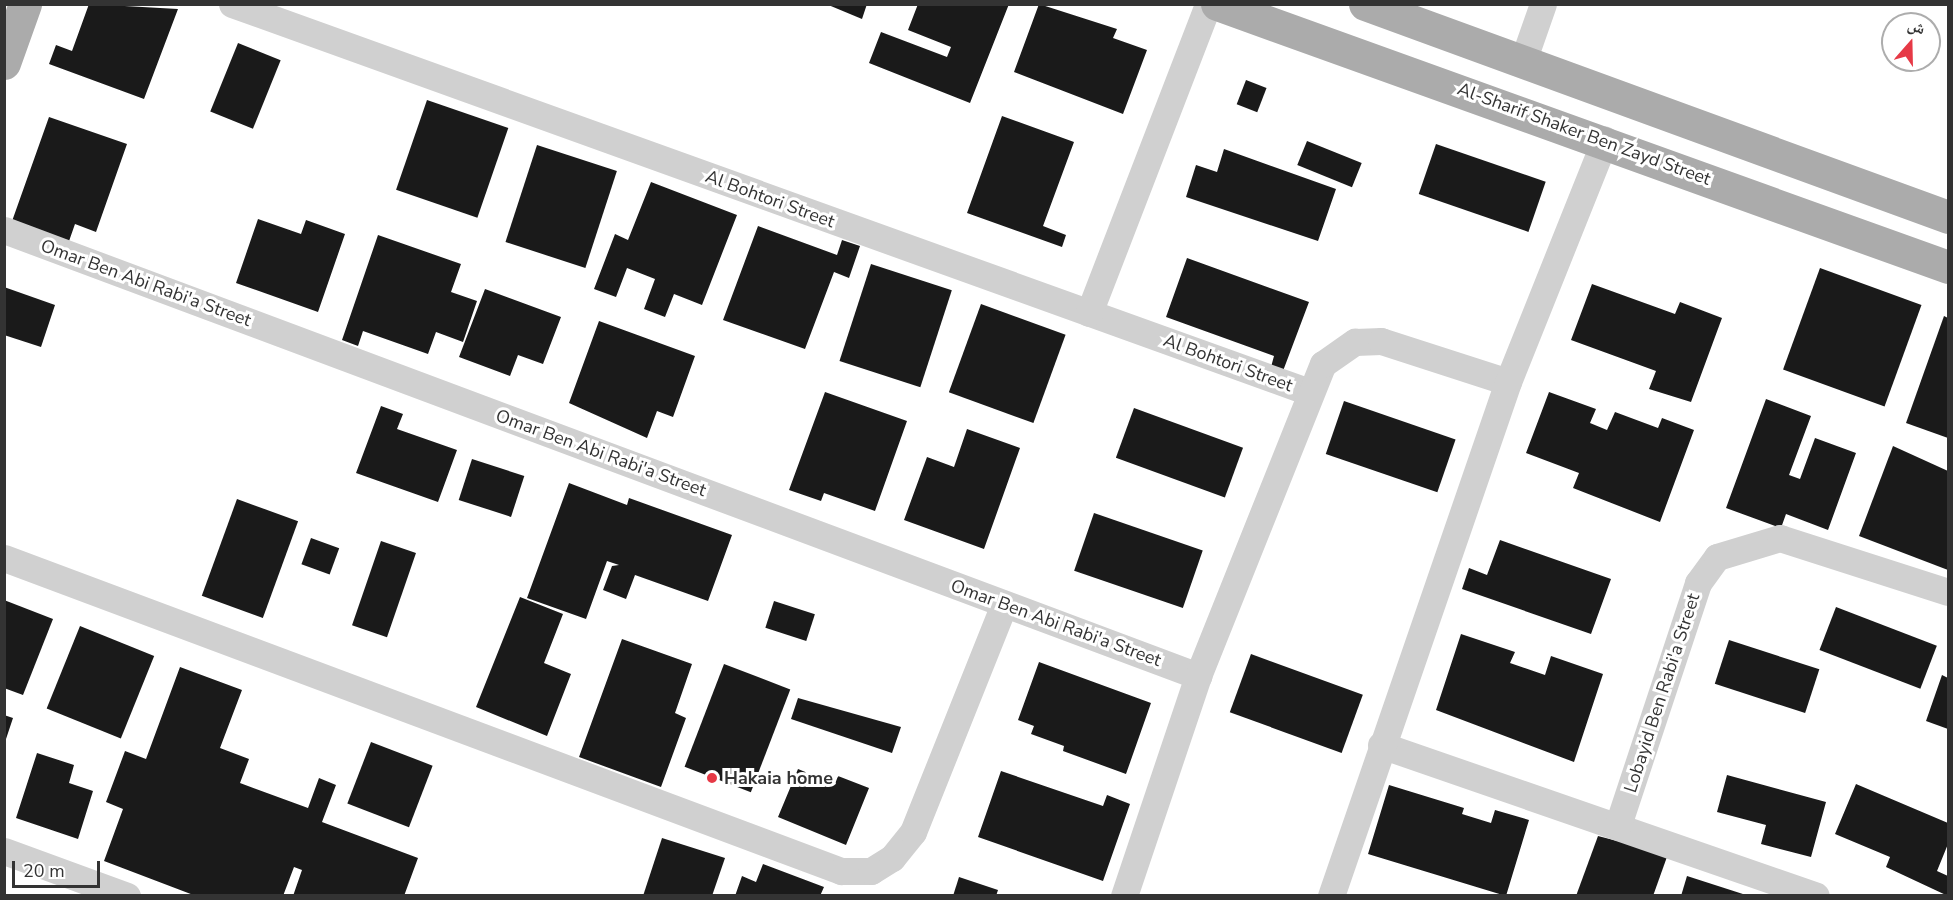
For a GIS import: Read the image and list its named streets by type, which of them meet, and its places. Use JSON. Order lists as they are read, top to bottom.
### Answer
{
  "streets": {
    "main road": ["Al-Sharif Shaker Ben Zayd Street"],
    "street": ["Al Bohtori Street", "Omar Ben Abi Rabi'a Street", "Lobayid Ben Rabi'a Street"]
  },
  "places": ["Hakaia home"],
  "scale_bar": "20 m",
  "north": "top"
}
